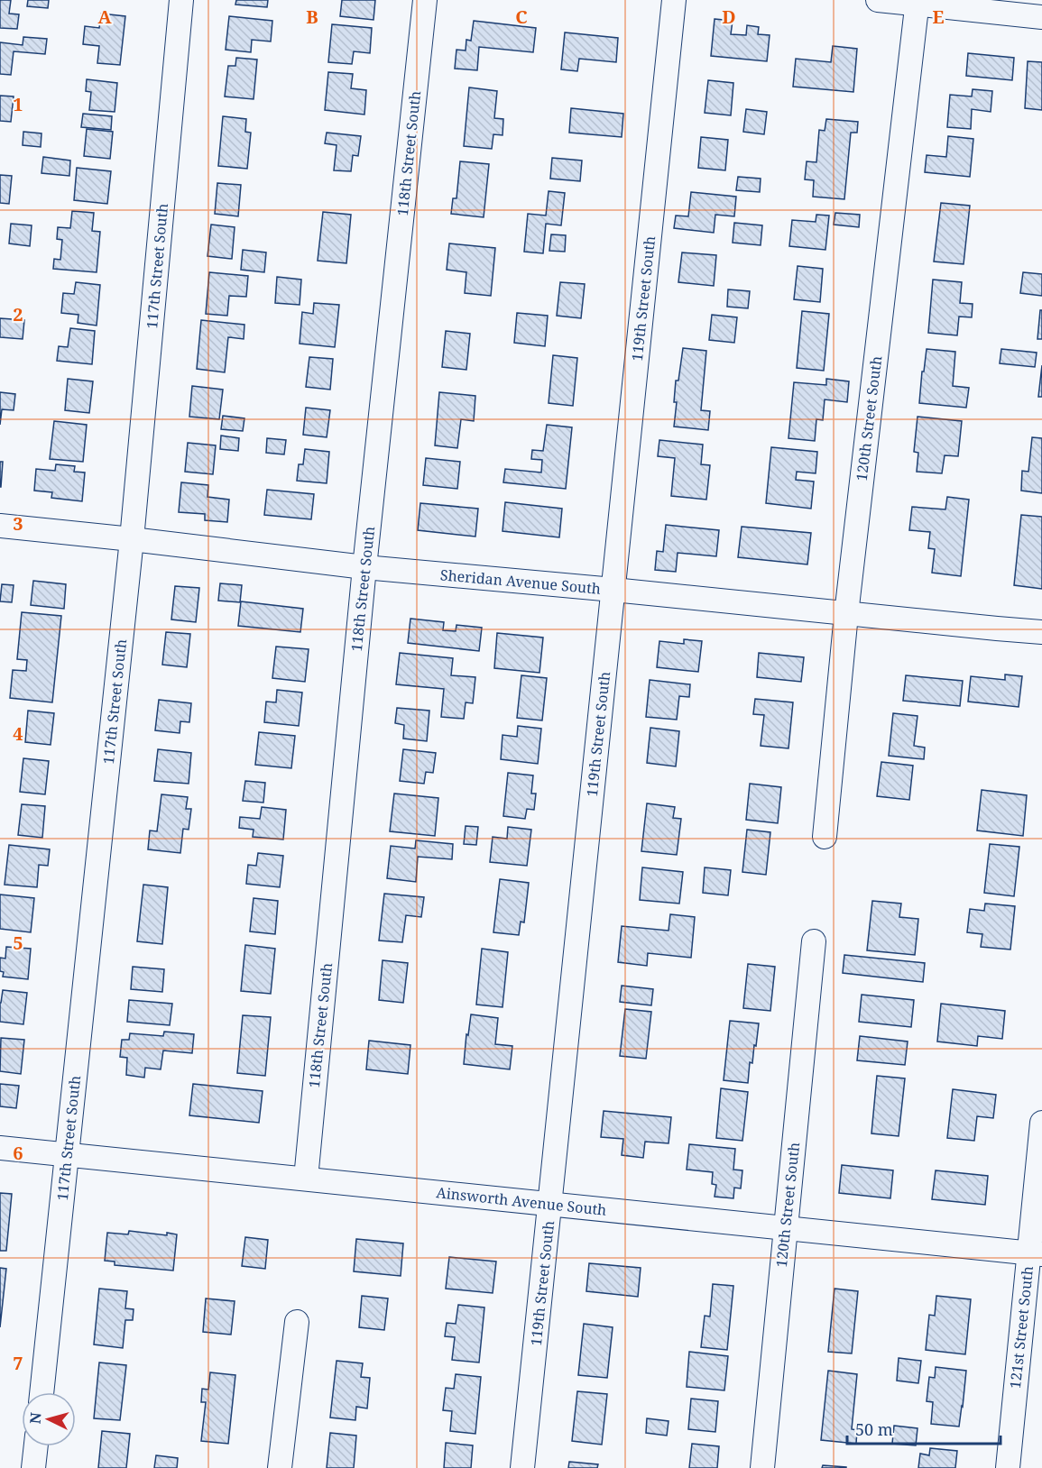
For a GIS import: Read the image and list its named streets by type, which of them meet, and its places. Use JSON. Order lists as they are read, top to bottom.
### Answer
{
  "streets": {
    "street": [
      "118th Street South",
      "117th Street South",
      "119th Street South",
      "120th Street South",
      "Sheridan Avenue South",
      "Ainsworth Avenue South",
      "121st Street South"
    ]
  },
  "crossings": [
    ["118th Street South", "Sheridan Avenue South"],
    ["118th Street South", "Ainsworth Avenue South"],
    ["117th Street South", "Sheridan Avenue South"],
    ["117th Street South", "Ainsworth Avenue South"],
    ["119th Street South", "Sheridan Avenue South"],
    ["119th Street South", "Ainsworth Avenue South"],
    ["120th Street South", "Sheridan Avenue South"],
    ["120th Street South", "Ainsworth Avenue South"],
    ["Ainsworth Avenue South", "121st Street South"]
  ],
  "scale_bar": "50 m",
  "north": "left",
  "grid": {
    "columns": [
      "A",
      "B",
      "C",
      "D",
      "E"
    ],
    "rows": [
      "1",
      "2",
      "3",
      "4",
      "5",
      "6",
      "7"
    ]
  }
}
